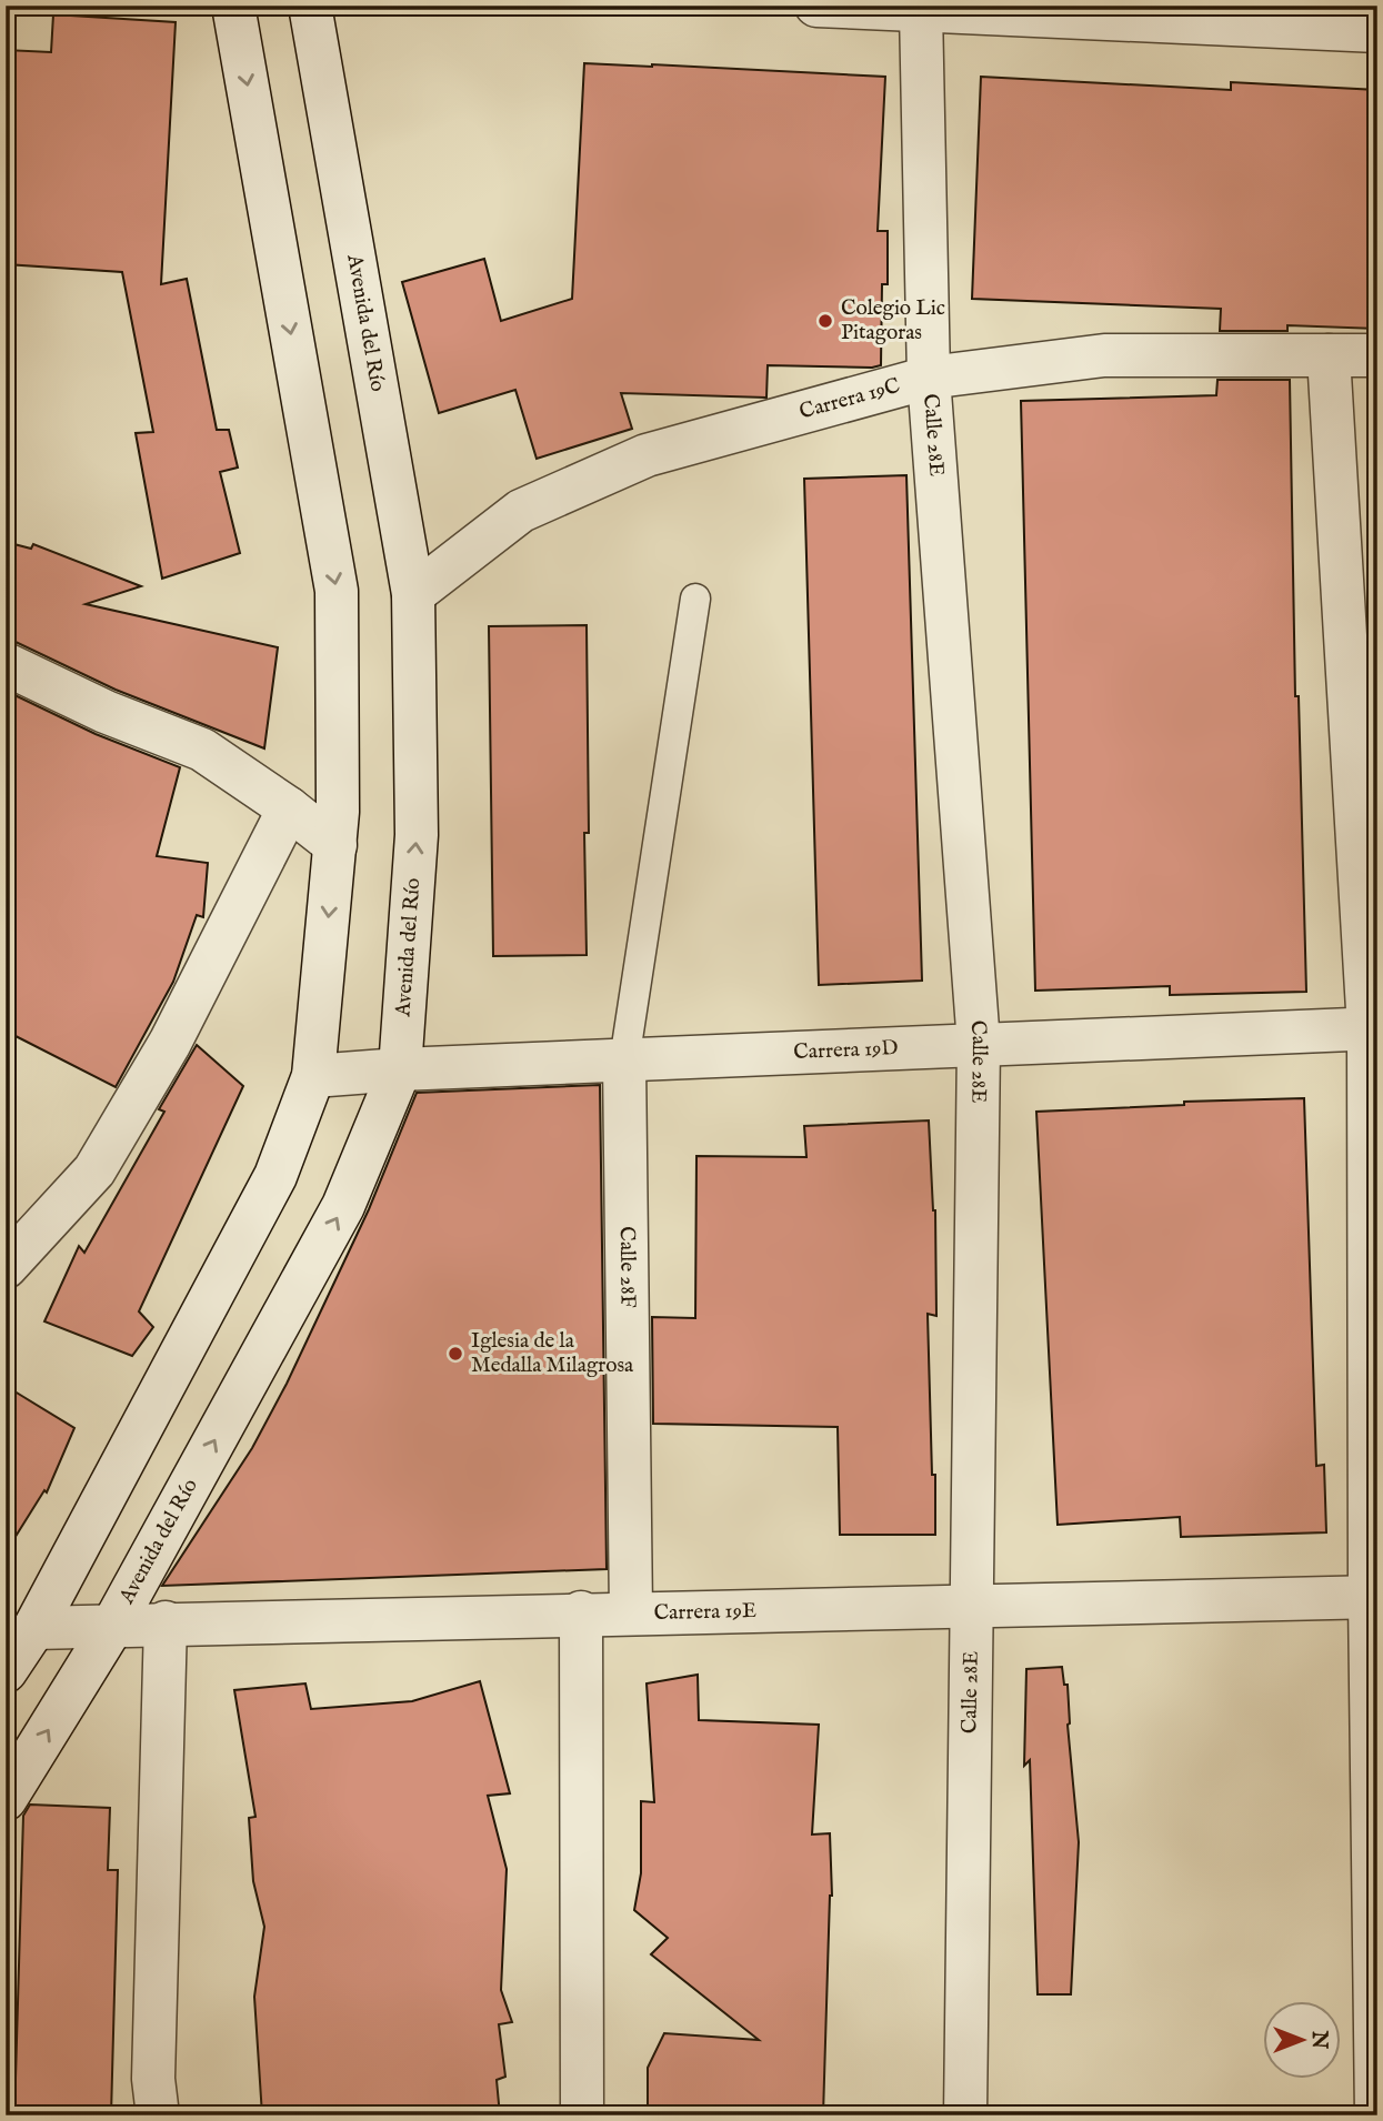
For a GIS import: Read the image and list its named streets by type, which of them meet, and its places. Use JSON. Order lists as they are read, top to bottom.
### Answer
{
  "streets": {
    "street": [
      "Avenida del Río",
      "Carrera 19C",
      "Calle 28E",
      "Carrera 19D",
      "Calle 28F",
      "Carrera 19E"
    ]
  },
  "crossings": [
    ["Avenida del Río", "Carrera 19C"],
    ["Avenida del Río", "Carrera 19D"],
    ["Avenida del Río", "Carrera 19E"],
    ["Carrera 19C", "Calle 28E"],
    ["Calle 28E", "Carrera 19D"],
    ["Calle 28E", "Carrera 19E"],
    ["Carrera 19D", "Calle 28F"],
    ["Calle 28F", "Carrera 19E"]
  ],
  "places": ["Colegio Lic Pitagoras", "Iglesia de la Medalla Milagrosa"],
  "north": "right"
}
